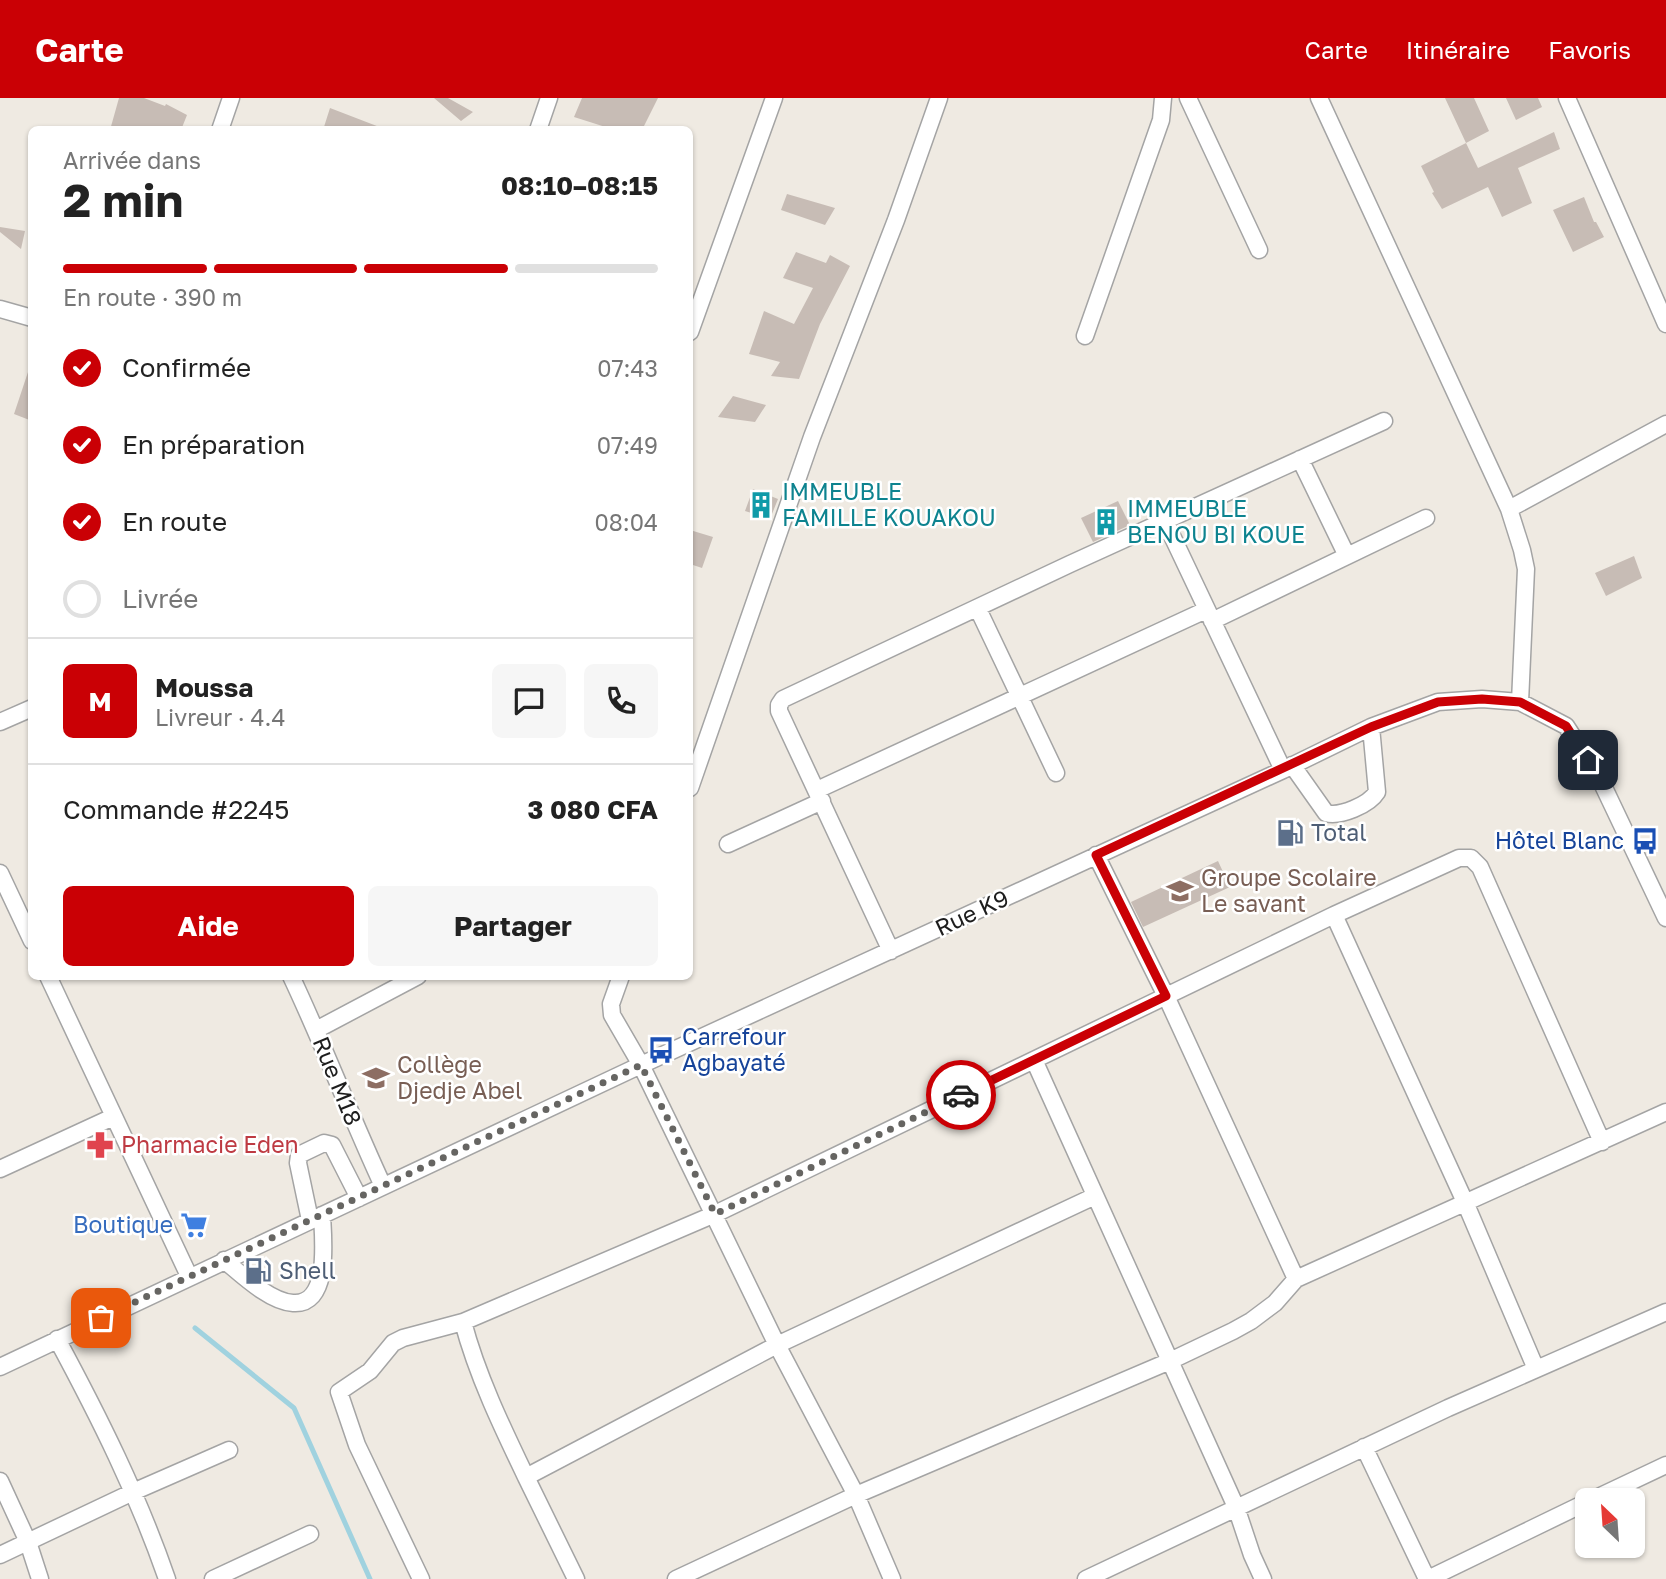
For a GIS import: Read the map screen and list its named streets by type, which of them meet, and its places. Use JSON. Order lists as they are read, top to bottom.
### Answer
{
  "streets": {
    "street": ["Rue K9", "Rue M18"]
  },
  "crossings": [
    ["Rue K9", "Rue M18"]
  ],
  "places": {
    "building": ["IMMEUBLE FAMILLE KOUAKOU", "IMMEUBLE BENOU BI KOUE"],
    "fuel station": ["Total", "Shell"],
    "bus stop": ["Hôtel Blanc", "Carrefour Agbayaté"],
    "school or university": ["Groupe Scolaire Le savant", "Collège Djedje Abel"],
    "pharmacy": ["Pharmacie Eden"],
    "supermarket": ["Boutique"]
  },
  "north": "top left",
  "page": {
    "header": "Carte",
    "nav": ["Carte", "Itinéraire", "Favoris"],
    "heading": ["2 min", "Arrivée dans", "08:10–08:15"],
    "panel": [
      "Moussa",
      "Livreur · 4.4",
      "Commande #2245",
      "3 080 CFA"
    ],
    "bar": "En route · 390 m",
    "list": [
      ["Confirmée", "07:43"],
      ["En préparation", "07:49"],
      ["En route", "08:04"],
      "Livrée"
    ],
    "round": "M",
    "buttons": ["Aide", "Partager"]
  }
}
